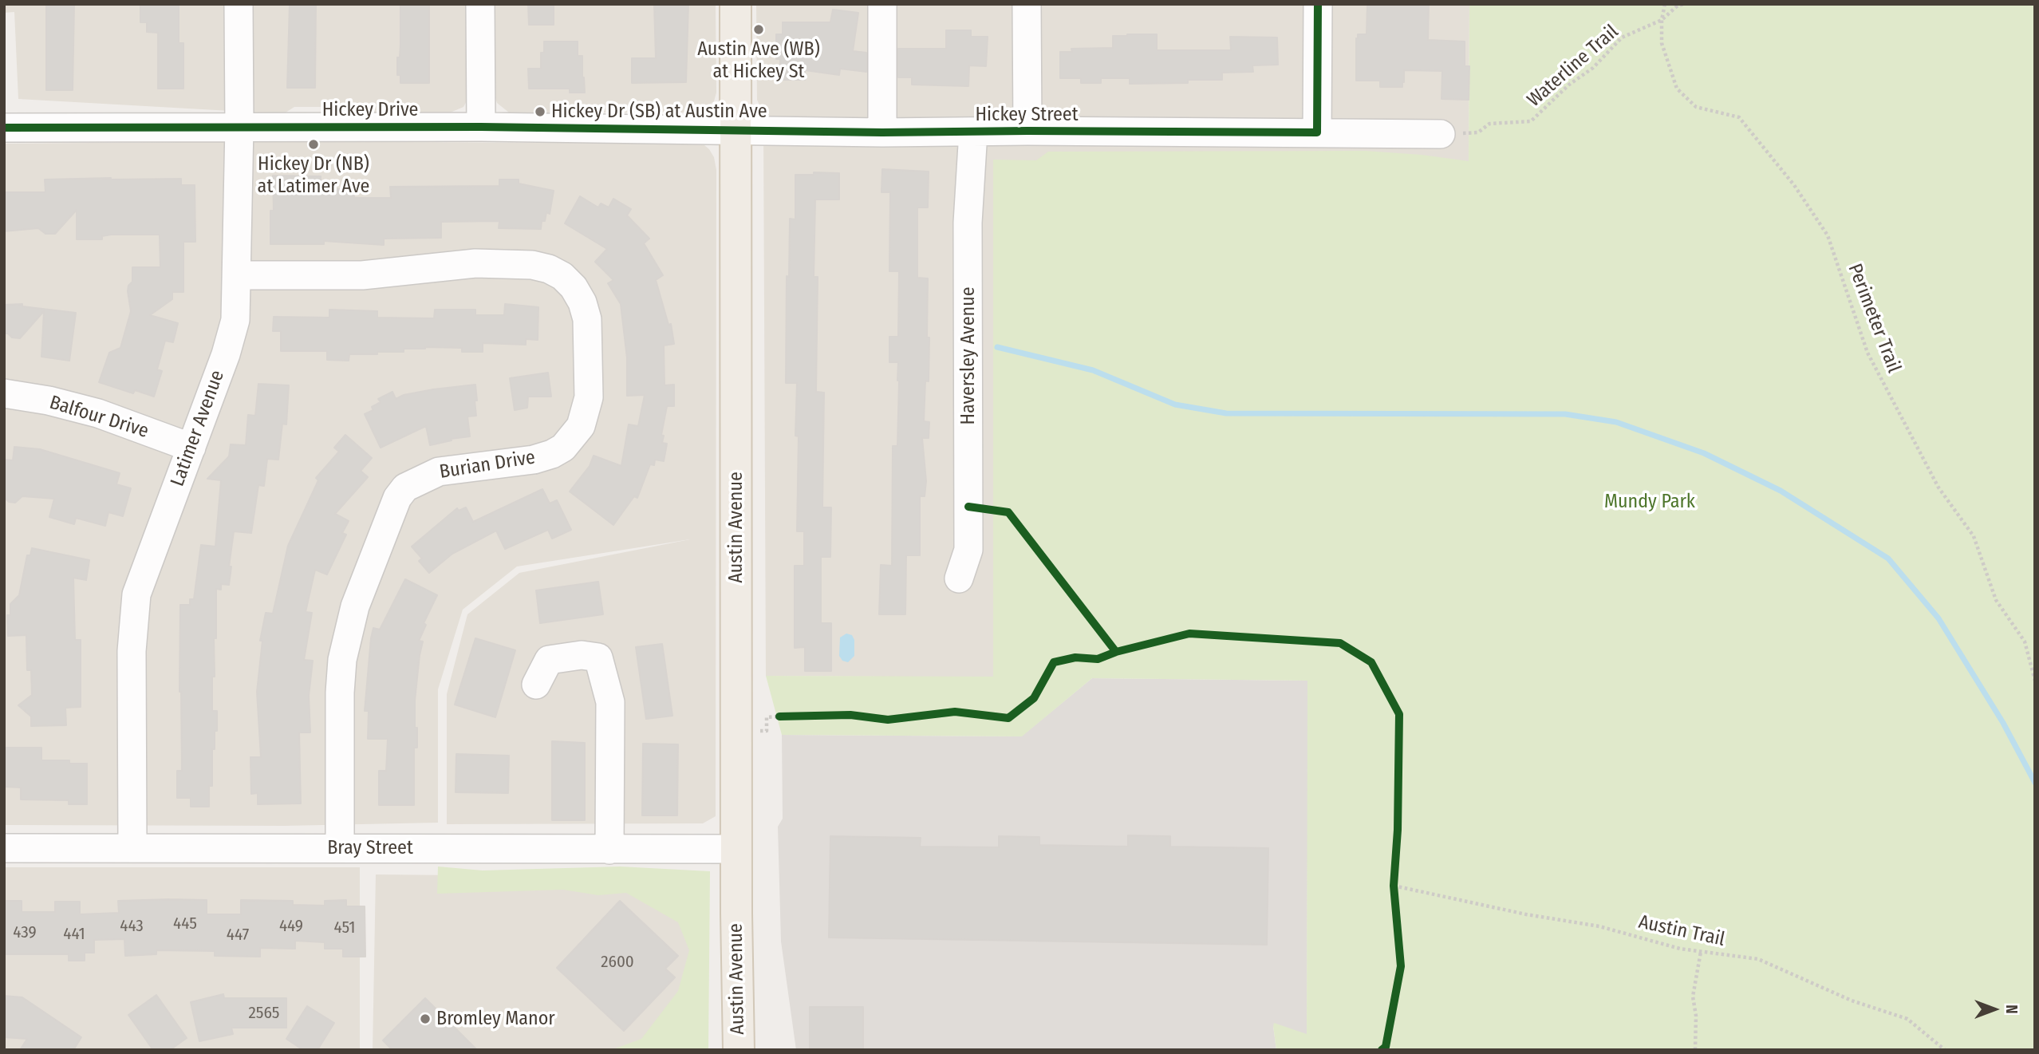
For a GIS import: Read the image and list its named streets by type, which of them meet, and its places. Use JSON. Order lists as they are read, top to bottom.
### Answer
{
  "streets": {
    "main road": ["Austin Avenue"],
    "street": [
      "Hickey Drive",
      "Hickey Street",
      "Haversley Avenue",
      "Balfour Drive",
      "Latimer Avenue",
      "Burian Drive",
      "Bray Street"
    ],
    "path": ["Waterline Trail", "Perimeter Trail", "Austin Trail"]
  },
  "crossings": [
    ["Waterline Trail", "Hickey Street"],
    ["Waterline Trail", "Perimeter Trail"],
    ["Hickey Drive", "Hickey Street"],
    ["Hickey Drive", "Latimer Avenue"],
    ["Hickey Drive", "Austin Avenue"],
    ["Hickey Street", "Haversley Avenue"],
    ["Hickey Street", "Austin Avenue"],
    ["Balfour Drive", "Latimer Avenue"],
    ["Latimer Avenue", "Burian Drive"],
    ["Latimer Avenue", "Bray Street"],
    ["Burian Drive", "Bray Street"],
    ["Austin Avenue", "Bray Street"]
  ],
  "parks": ["Mundy Park"],
  "places": [
    "Austin Ave (WB) at Hickey St",
    "Hickey Dr (SB) at Austin Ave",
    "Hickey Dr (NB) at Latimer Ave",
    "Bromley Manor"
  ],
  "house_numbers": [
    "445",
    "443",
    "449",
    "451",
    "439",
    "441",
    "447",
    "2600",
    "2565"
  ],
  "north": "right"
}
